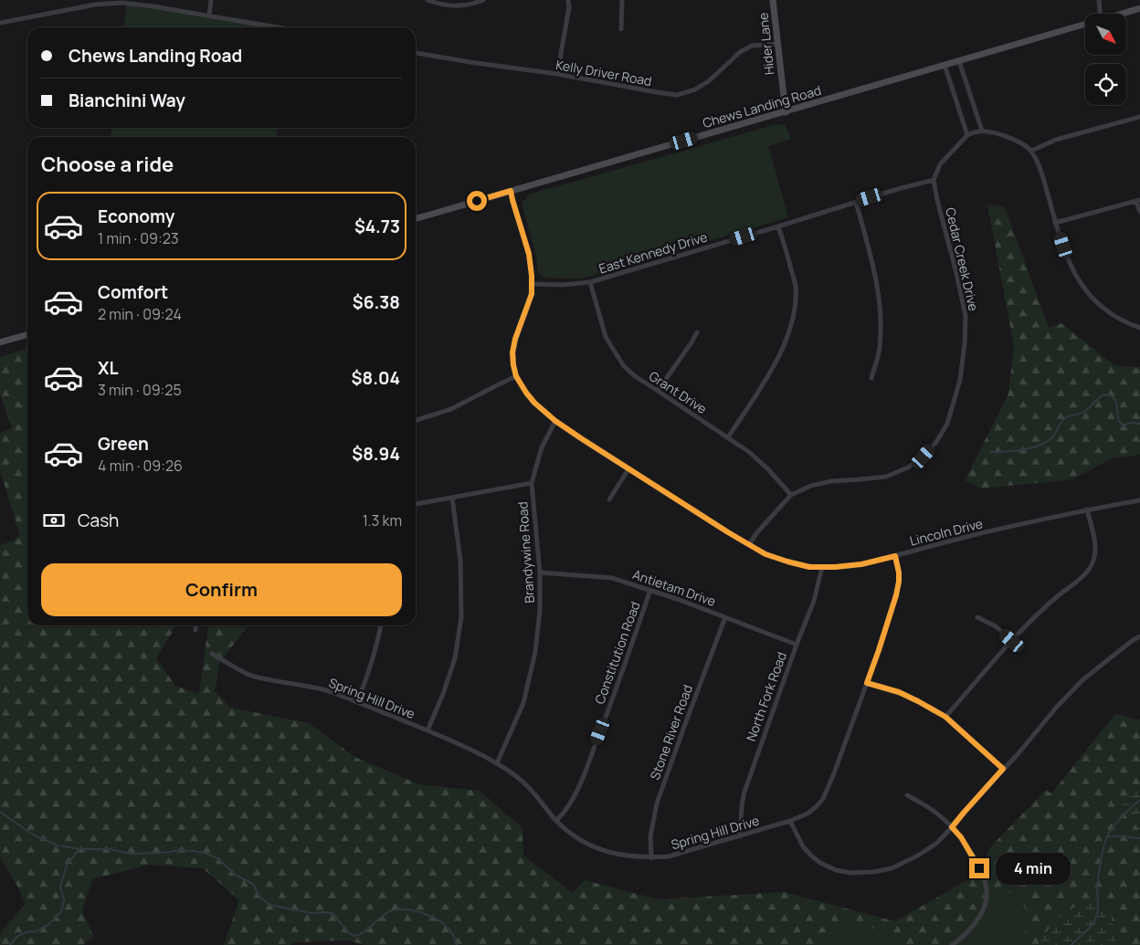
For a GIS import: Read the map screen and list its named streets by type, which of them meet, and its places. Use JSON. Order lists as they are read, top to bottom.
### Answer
{
  "streets": {
    "main road": ["Hider Lane", "Chews Landing Road"],
    "street": [
      "Kelly Driver Road",
      "East Kennedy Drive",
      "Cedar Creek Drive",
      "Grant Drive",
      "Lincoln Drive",
      "Brandywine Road",
      "Antietam Drive",
      "Constitution Road",
      "North Fork Road",
      "Spring Hill Drive",
      "Stone River Road"
    ]
  },
  "crossings": [
    ["Hider Lane", "Kelly Driver Road"],
    ["Hider Lane", "Chews Landing Road"],
    ["Chews Landing Road", "Lincoln Drive"],
    ["East Kennedy Drive", "Cedar Creek Drive"],
    ["East Kennedy Drive", "Grant Drive"],
    ["East Kennedy Drive", "Lincoln Drive"],
    ["Cedar Creek Drive", "Grant Drive"],
    ["Cedar Creek Drive", "Lincoln Drive"],
    ["Lincoln Drive", "Brandywine Road"],
    ["Lincoln Drive", "North Fork Road"],
    ["Lincoln Drive", "Spring Hill Drive"],
    ["Brandywine Road", "Antietam Drive"],
    ["Brandywine Road", "Spring Hill Drive"],
    ["Antietam Drive", "Constitution Road"],
    ["Antietam Drive", "North Fork Road"],
    ["Antietam Drive", "Stone River Road"],
    ["Constitution Road", "Spring Hill Drive"],
    ["North Fork Road", "Spring Hill Drive"],
    ["Spring Hill Drive", "Stone River Road"]
  ],
  "north": "bottom right",
  "page": {
    "banner": ["Chews Landing Road", "Bianchini Way"],
    "heading": "Choose a ride",
    "list": [
      {
        "name": "Economy",
        "note": "1 min · 09:23",
        "value": "$4.73"
      },
      {
        "name": "Comfort",
        "note": "2 min · 09:24",
        "value": "$6.38"
      },
      {
        "name": "XL",
        "note": "3 min · 09:25",
        "value": "$8.04"
      },
      {
        "name": "Green",
        "note": "4 min · 09:26",
        "value": "$8.94"
      }
    ],
    "pay": ["Cash", "1.3 km"],
    "buttons": "Confirm",
    "bubble": "4 min"
  }
}
